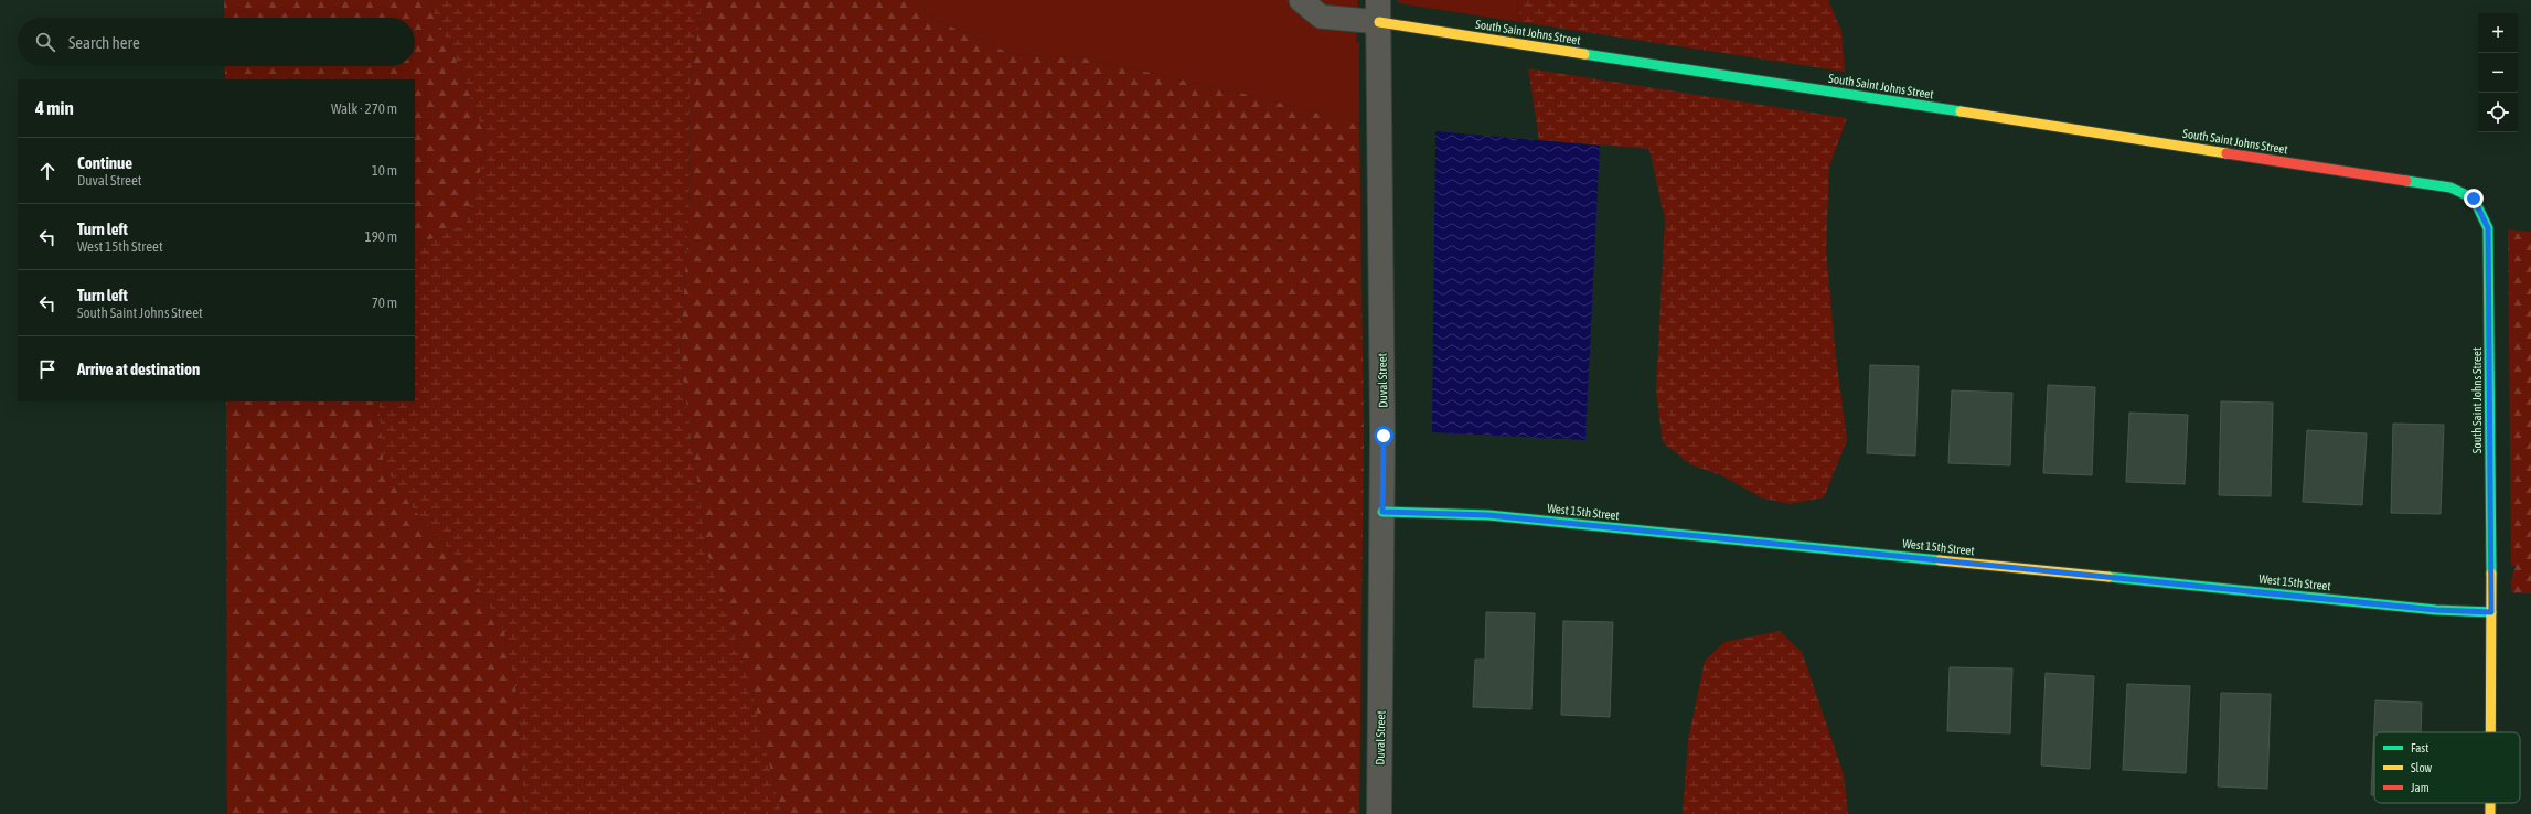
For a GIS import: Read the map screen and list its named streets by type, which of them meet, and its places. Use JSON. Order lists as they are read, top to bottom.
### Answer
{
  "streets": {
    "street": ["South Saint Johns Street", "Duval Street", "West 15th Street"]
  },
  "crossings": [
    ["South Saint Johns Street", "Duval Street"],
    ["South Saint Johns Street", "West 15th Street"],
    ["Duval Street", "West 15th Street"]
  ],
  "legend": ["Fast", "Slow", "Jam"],
  "page": {
    "map_buttons": ["+", "−"],
    "search": "Search here",
    "heading": ["4 min", "Walk · 270 m"],
    "list": [
      ["Continue", "Duval Street", "10 m"],
      ["Turn left", "West 15th Street", "190 m"],
      ["Turn left", "South Saint Johns Street", "70 m"],
      "Arrive at destination"
    ]
  }
}
